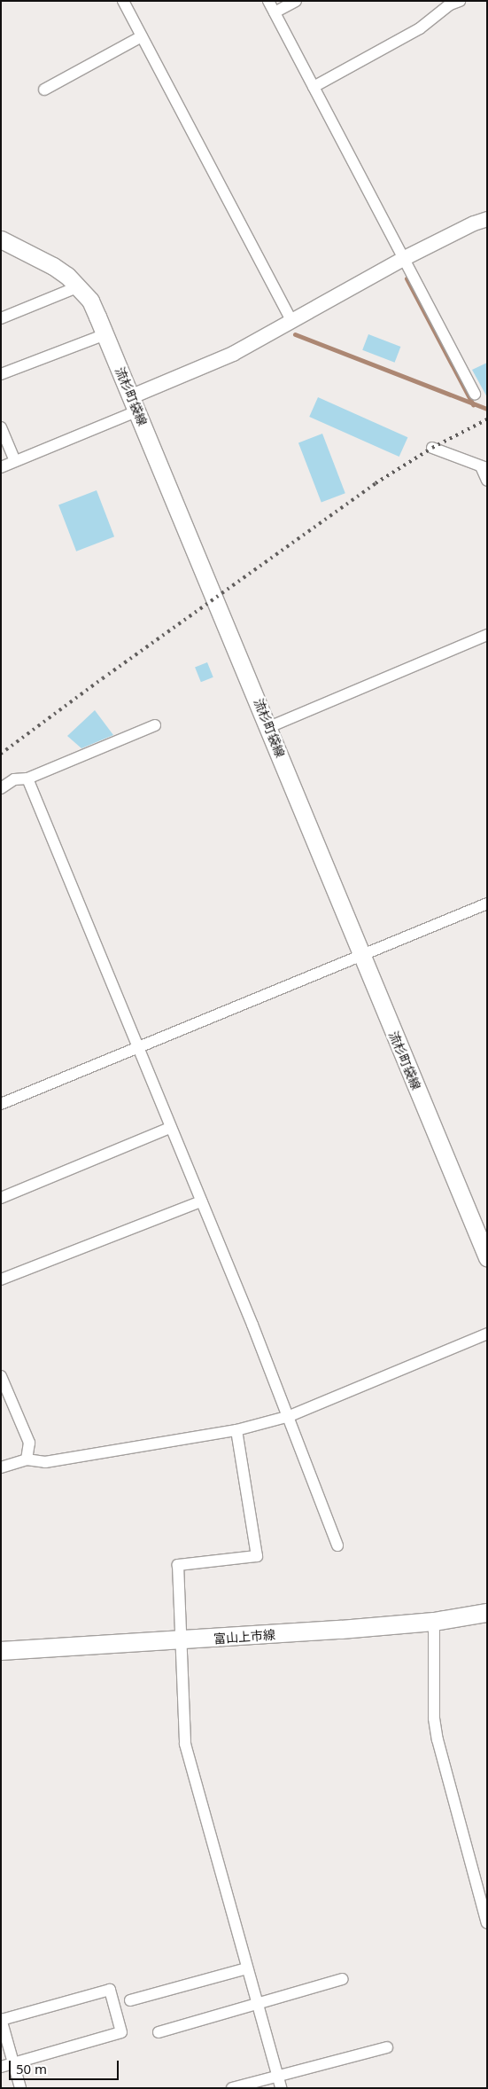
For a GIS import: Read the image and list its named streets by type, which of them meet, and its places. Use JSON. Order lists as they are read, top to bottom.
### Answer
{
  "streets": {
    "main road": ["流杉町袋線", "富山上市線"]
  },
  "scale_bar": "50 m"
}
